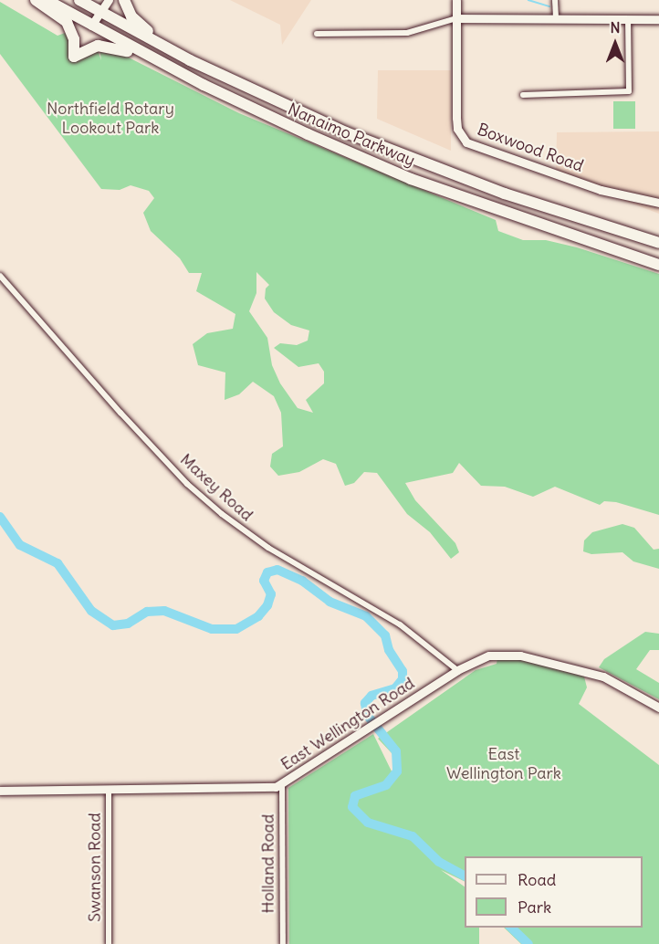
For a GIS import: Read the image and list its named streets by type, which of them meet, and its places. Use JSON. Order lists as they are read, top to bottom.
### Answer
{
  "streets": {
    "highway": ["Nanaimo Parkway"],
    "street": [
      "Boxwood Road",
      "Maxey Road",
      "East Wellington Road",
      "Holland Road",
      "Swanson Road"
    ]
  },
  "crossings": [
    ["Maxey Road", "East Wellington Road"],
    ["East Wellington Road", "Holland Road"],
    ["East Wellington Road", "Swanson Road"]
  ],
  "parks": ["Northfield Rotary Lookout Park", "East Wellington Park"],
  "legend": ["Road", "Park"],
  "north": "top"
}
